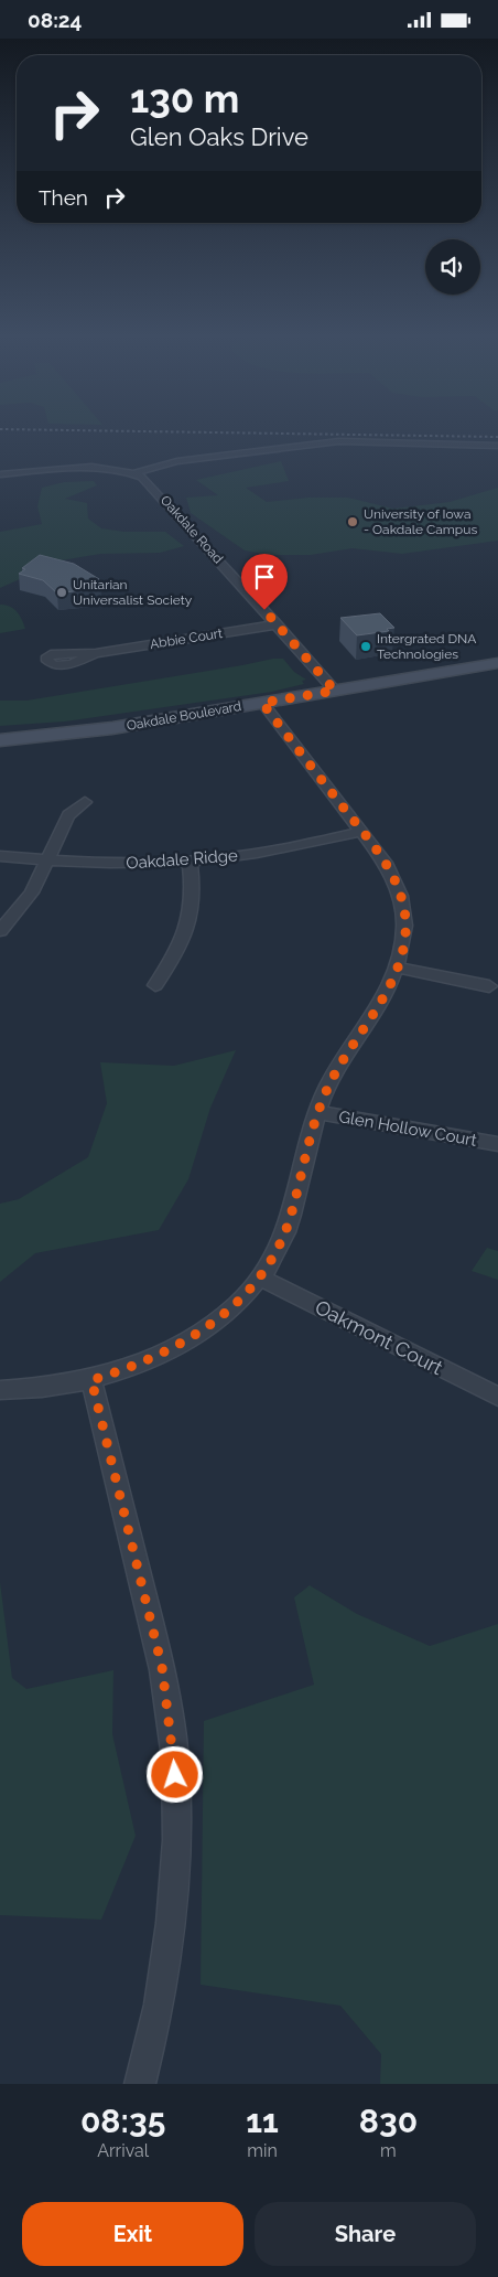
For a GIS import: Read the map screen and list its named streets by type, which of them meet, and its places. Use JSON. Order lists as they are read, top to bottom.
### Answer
{
  "streets": {
    "main road": ["Oakdale Boulevard"],
    "street": [
      "Oakdale Road",
      "Abbie Court",
      "Oakdale Ridge",
      "Glen Hollow Court",
      "Oakmont Court"
    ]
  },
  "crossings": [
    ["Oakdale Road", "Abbie Court"],
    ["Oakdale Road", "Oakdale Boulevard"]
  ],
  "places": ["University of Iowa - Oakdale Campus", "Unitarian Universalist Society", "Intergrated DNA Technologies"],
  "page": {
    "status": "08:24",
    "turn": ["130 m", "Glen Oaks Drive"],
    "then": "Then",
    "eta": [
      "08:35",
      "Arrival",
      "11",
      "min",
      "830",
      "m"
    ],
    "buttons": ["Exit", "Share"]
  }
}
